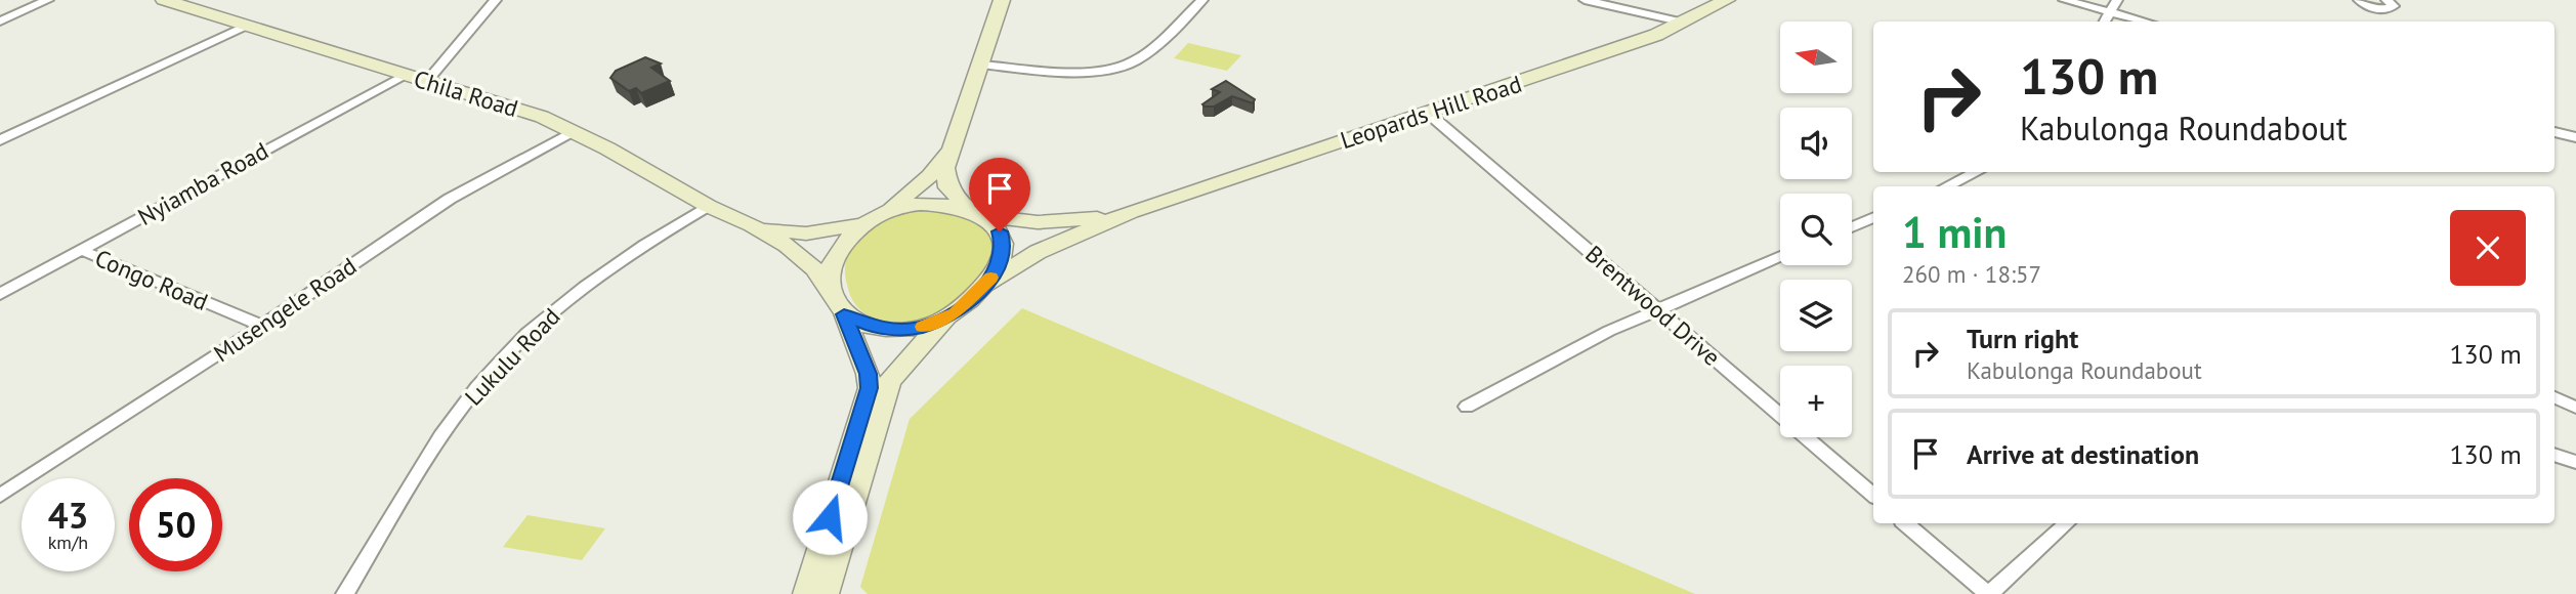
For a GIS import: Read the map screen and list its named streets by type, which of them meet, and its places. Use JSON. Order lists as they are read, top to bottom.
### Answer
{
  "streets": {
    "main road": ["Chila Road", "Leopards Hill Road"],
    "street": [
      "Nyiamba Road",
      "Congo Road",
      "Brentwood Drive",
      "Musengele Road",
      "Lukulu Road"
    ]
  },
  "crossings": [
    ["Chila Road", "Leopards Hill Road"],
    ["Chila Road", "Nyiamba Road"],
    ["Chila Road", "Musengele Road"],
    ["Chila Road", "Lukulu Road"],
    ["Leopards Hill Road", "Brentwood Drive"],
    ["Nyiamba Road", "Congo Road"],
    ["Congo Road", "Musengele Road"]
  ],
  "north": "left",
  "page": {
    "map_buttons": "+",
    "turn": ["130 m", "Kabulonga Roundabout"],
    "heading": ["1 min", "260 m · 18:57"],
    "list": [
      {
        "name": "Turn right",
        "note": "Kabulonga Roundabout",
        "value": "130 m"
      },
      {
        "name": "Arrive at destination",
        "value": "130 m"
      }
    ],
    "speed": "43 km/h",
    "limit": "50"
  }
}
